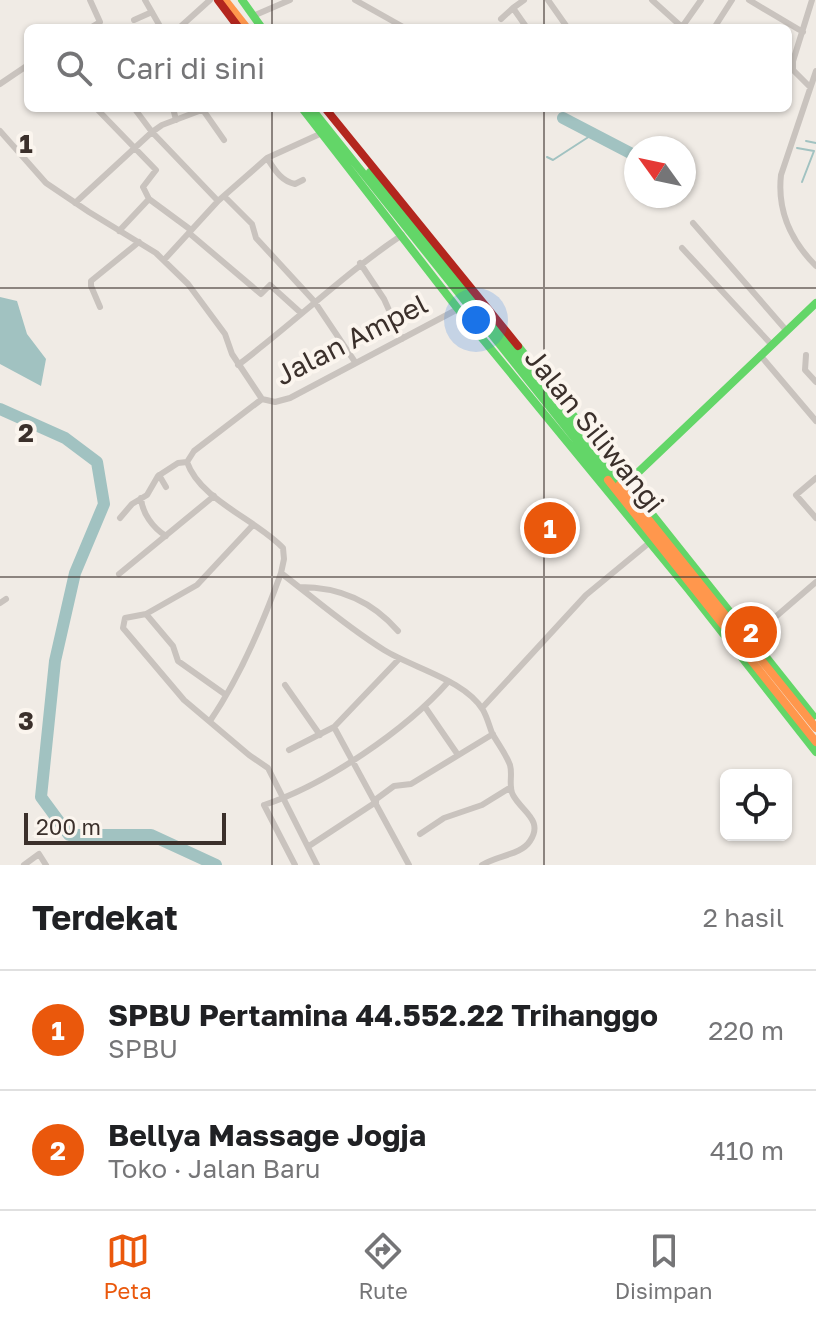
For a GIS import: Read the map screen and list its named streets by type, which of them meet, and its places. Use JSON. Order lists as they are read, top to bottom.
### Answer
{
  "streets": {
    "main road": ["Jalan Siliwangi"],
    "street": ["Jalan Ampel"]
  },
  "scale_bar": "200 m",
  "north": "top left",
  "page": {
    "search": "Cari di sini",
    "pins": ["1", "2"],
    "scale": "200 m",
    "heading": ["Terdekat", "2 hasil"],
    "list": [
      {
        "mark": "1",
        "name": "SPBU Pertamina 44.552.22 Trihanggo",
        "note": "SPBU",
        "value": "220 m"
      },
      {
        "mark": "2",
        "name": "Bellya Massage Jogja",
        "note": "Toko · Jalan Baru",
        "value": "410 m"
      }
    ],
    "nav": ["Peta", "Rute", "Disimpan"]
  },
  "grid": {
    "rows": ["1", "2", "3"]
  }
}
